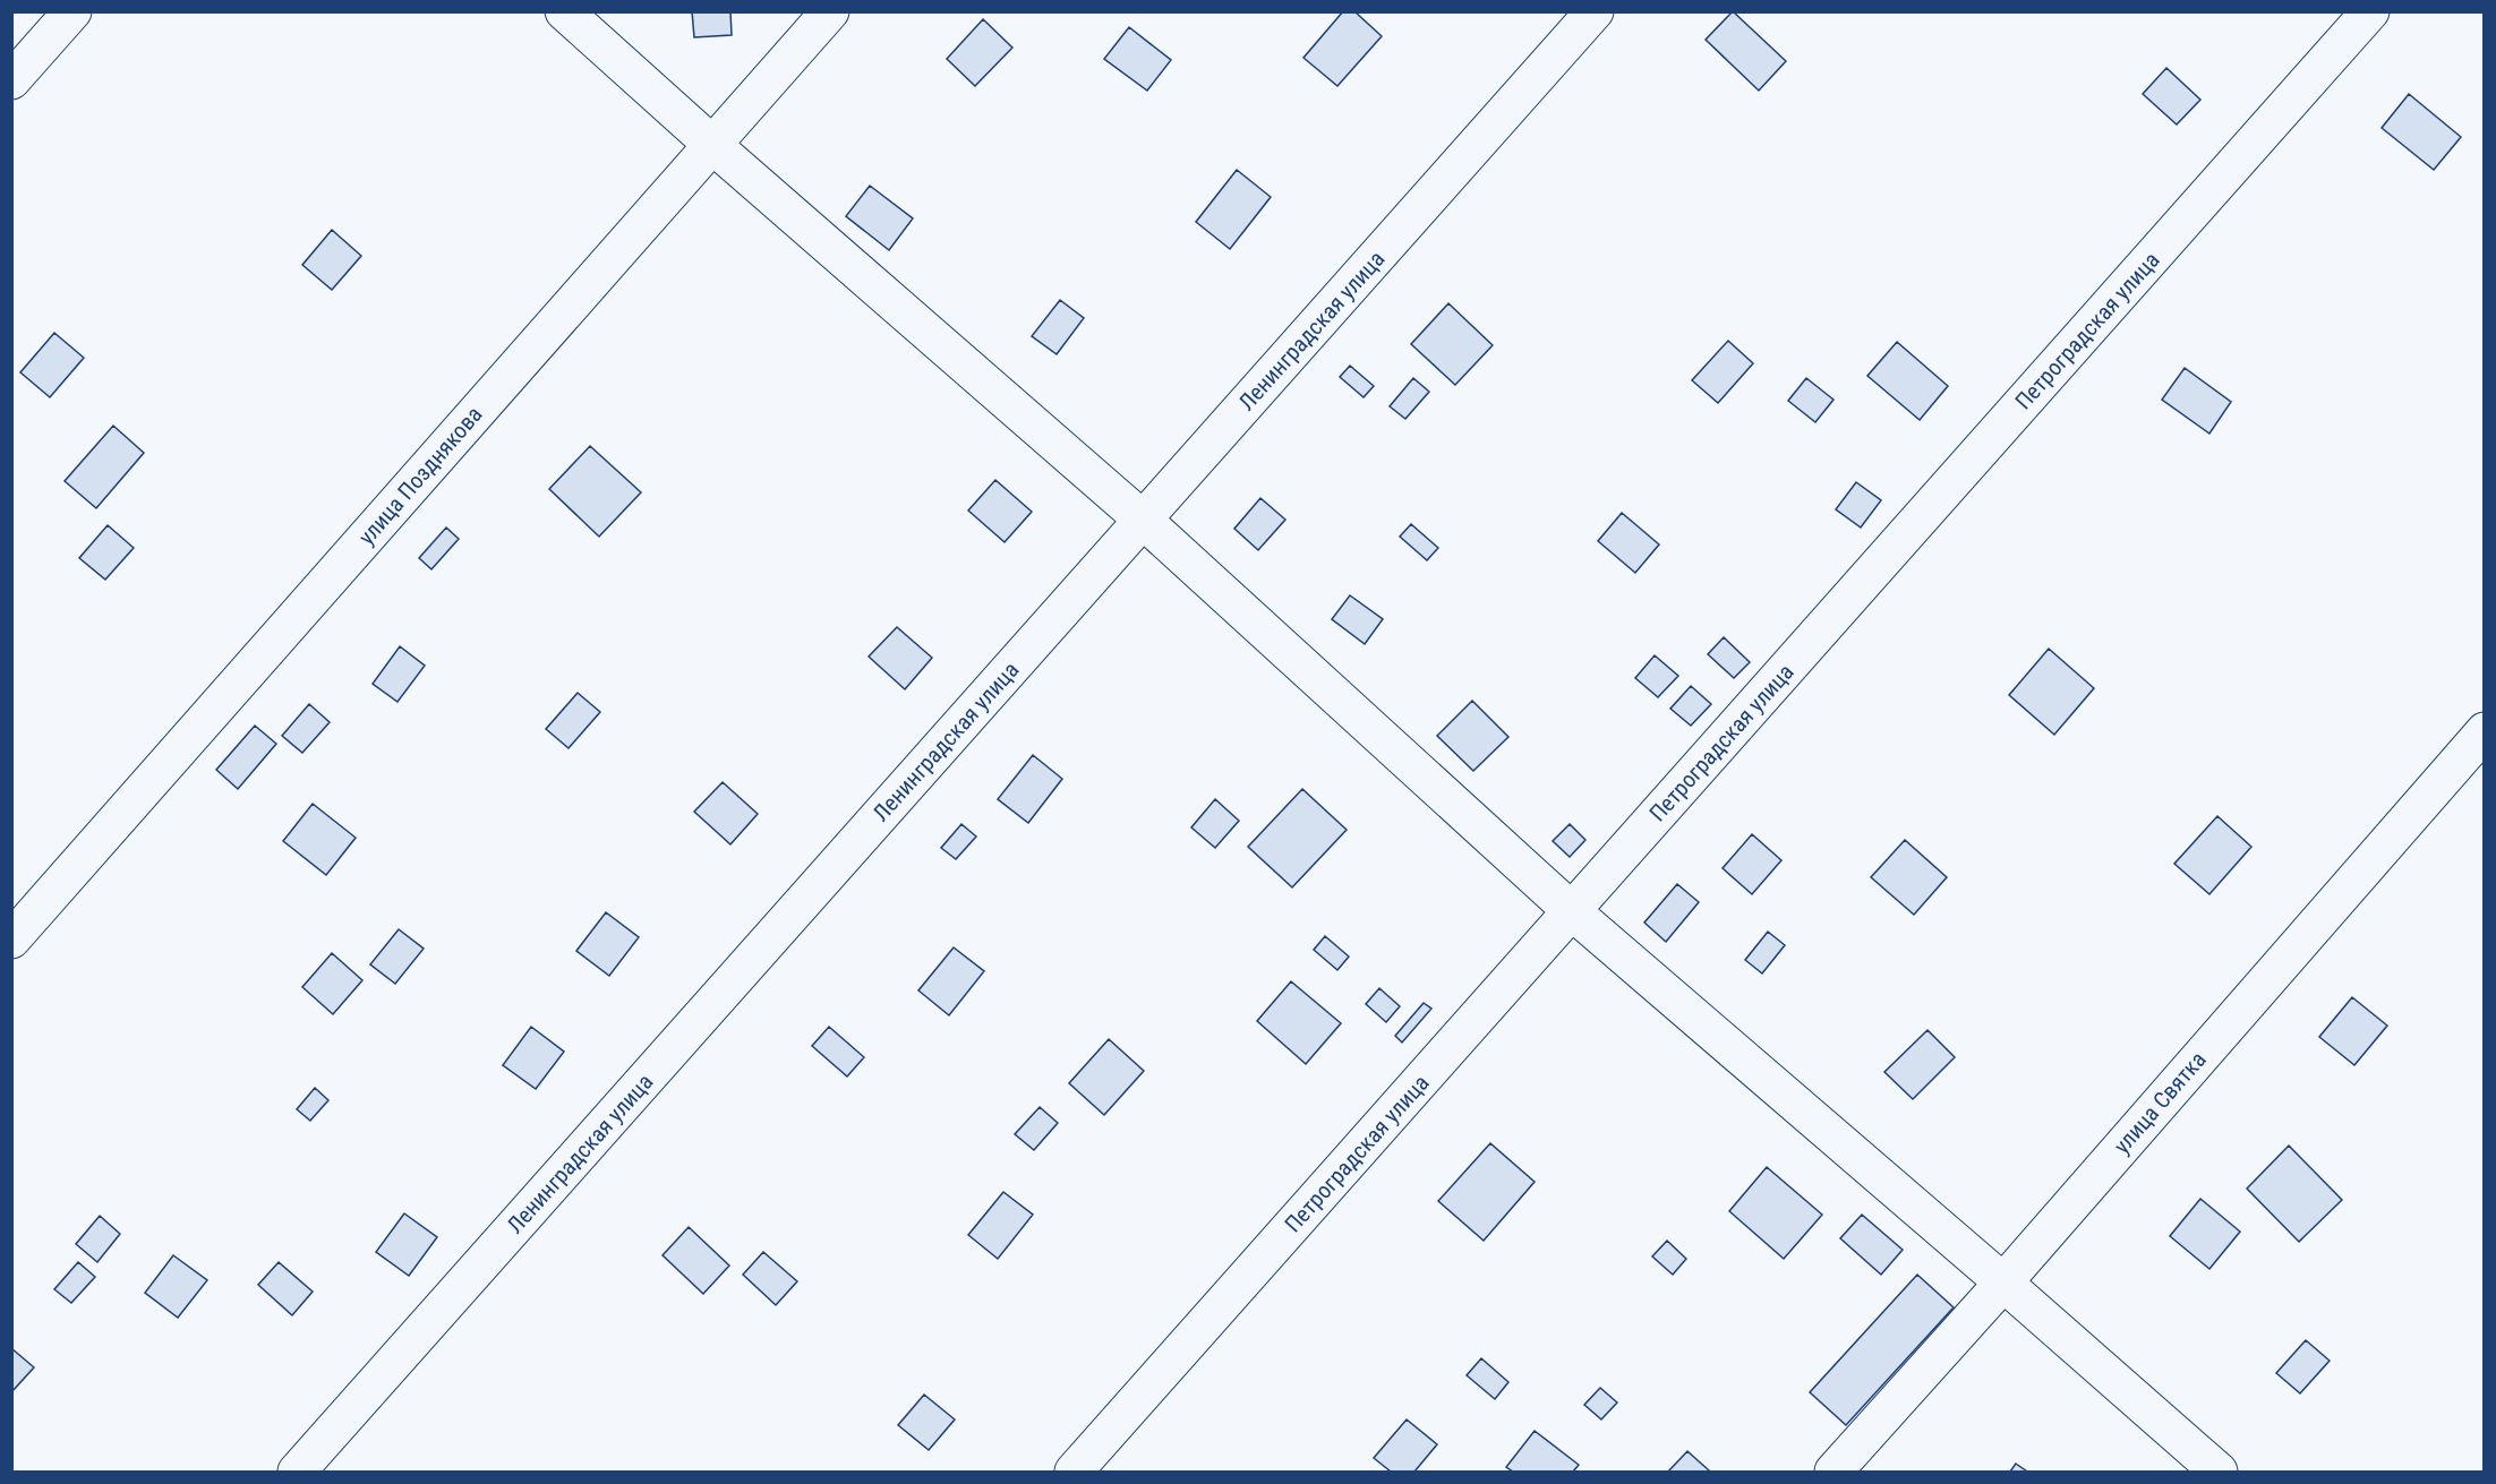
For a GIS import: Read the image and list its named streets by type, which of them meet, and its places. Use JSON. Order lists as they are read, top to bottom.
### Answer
{
  "streets": {
    "street": [
      "Ленинградская улица",
      "Петроградская улица",
      "улица Позднякова",
      "улица Святка"
    ]
  }
}
